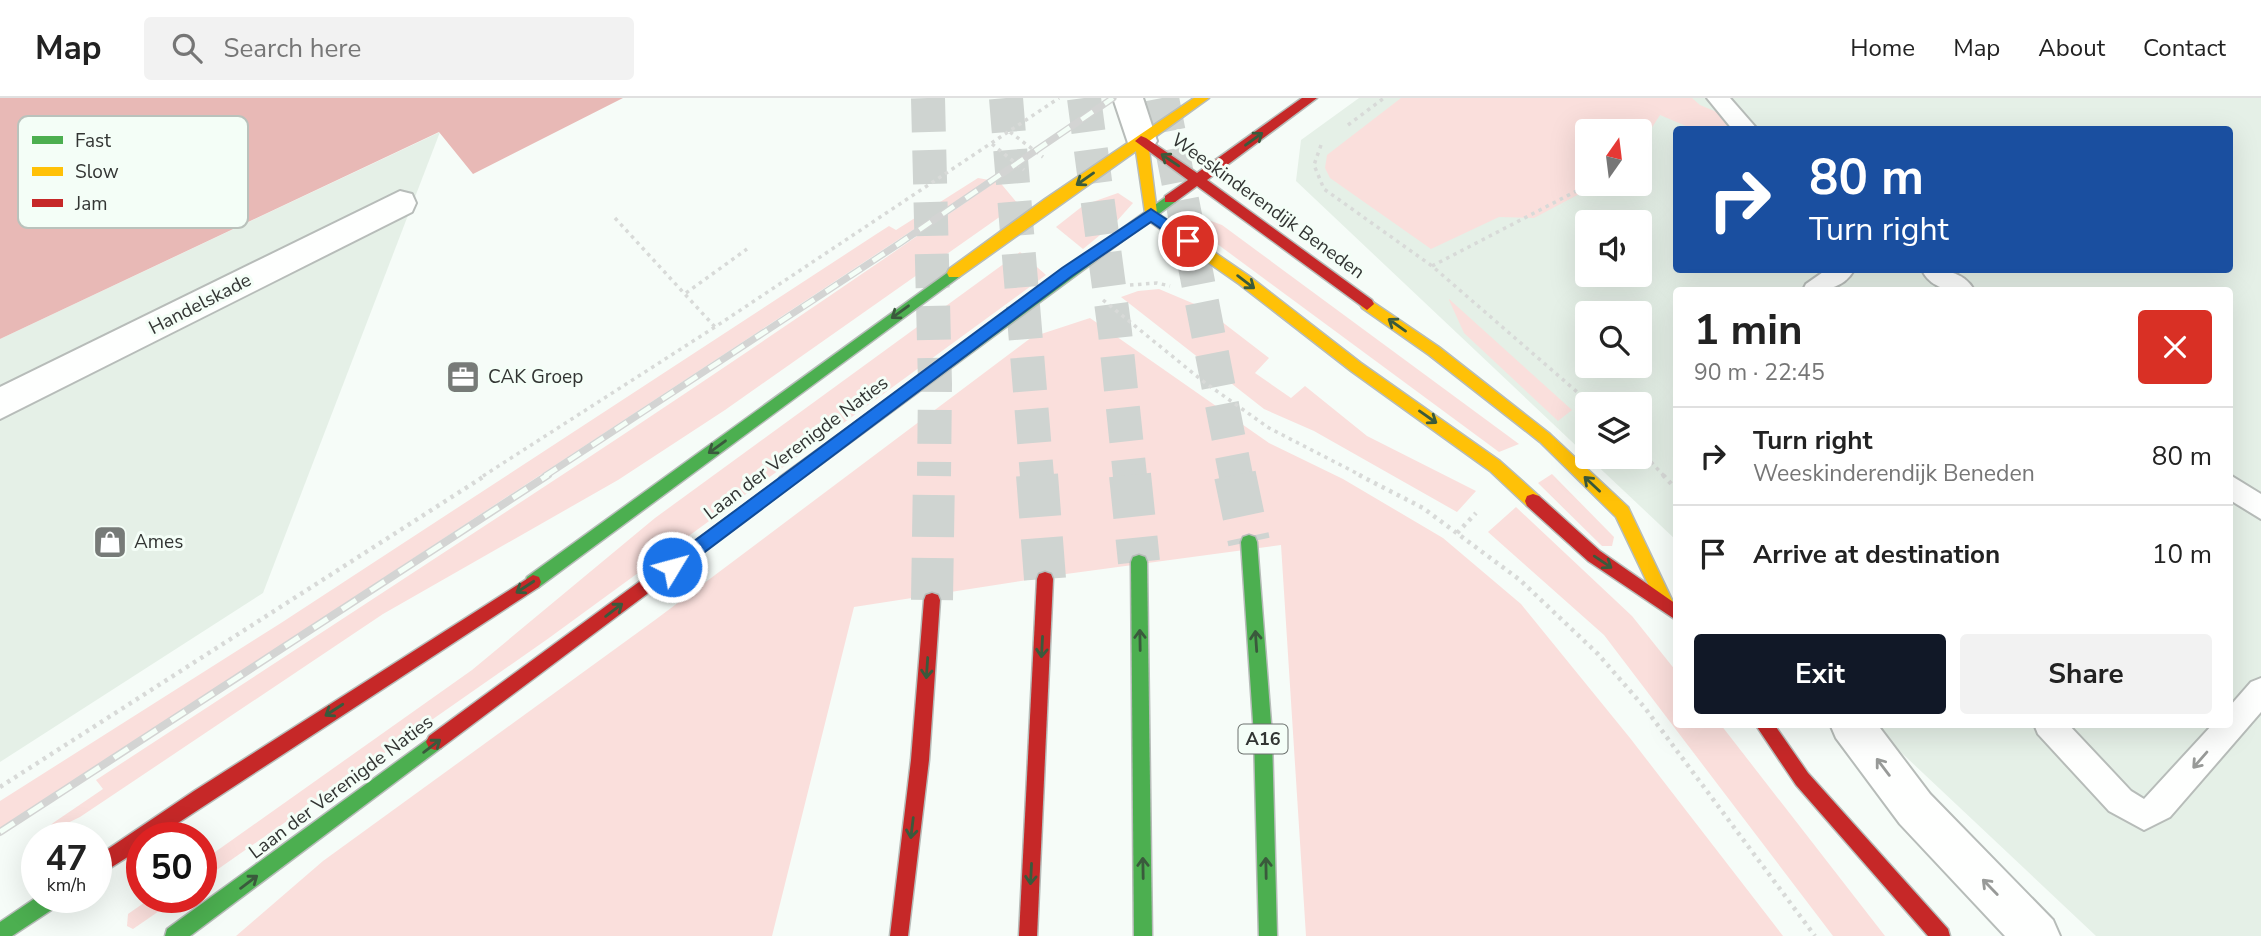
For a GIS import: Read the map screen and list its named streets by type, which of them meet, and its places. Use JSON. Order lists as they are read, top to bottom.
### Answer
{
  "streets": {
    "main road": ["Weeskinderendijk Beneden", "Laan der Verenigde Naties", "A16"],
    "street": ["Handelskade"]
  },
  "crossings": [
    ["Weeskinderendijk Beneden", "Laan der Verenigde Naties"]
  ],
  "places": {
    "office": ["CAK Groep"],
    "shop": ["Ames"]
  },
  "legend": ["Fast", "Slow", "Jam"],
  "north": "top",
  "page": {
    "header": "Map",
    "search": "Search here",
    "nav": [
      "Home",
      "Map",
      "About",
      "Contact"
    ],
    "turn": ["80 m", "Turn right"],
    "heading": ["1 min", "90 m · 22:45"],
    "list": [
      {
        "name": "Turn right",
        "note": "Weeskinderendijk Beneden",
        "value": "80 m"
      },
      {
        "name": "Arrive at destination",
        "value": "10 m"
      }
    ],
    "buttons": ["Exit", "Share"],
    "speed": "47 km/h",
    "limit": "50"
  }
}
